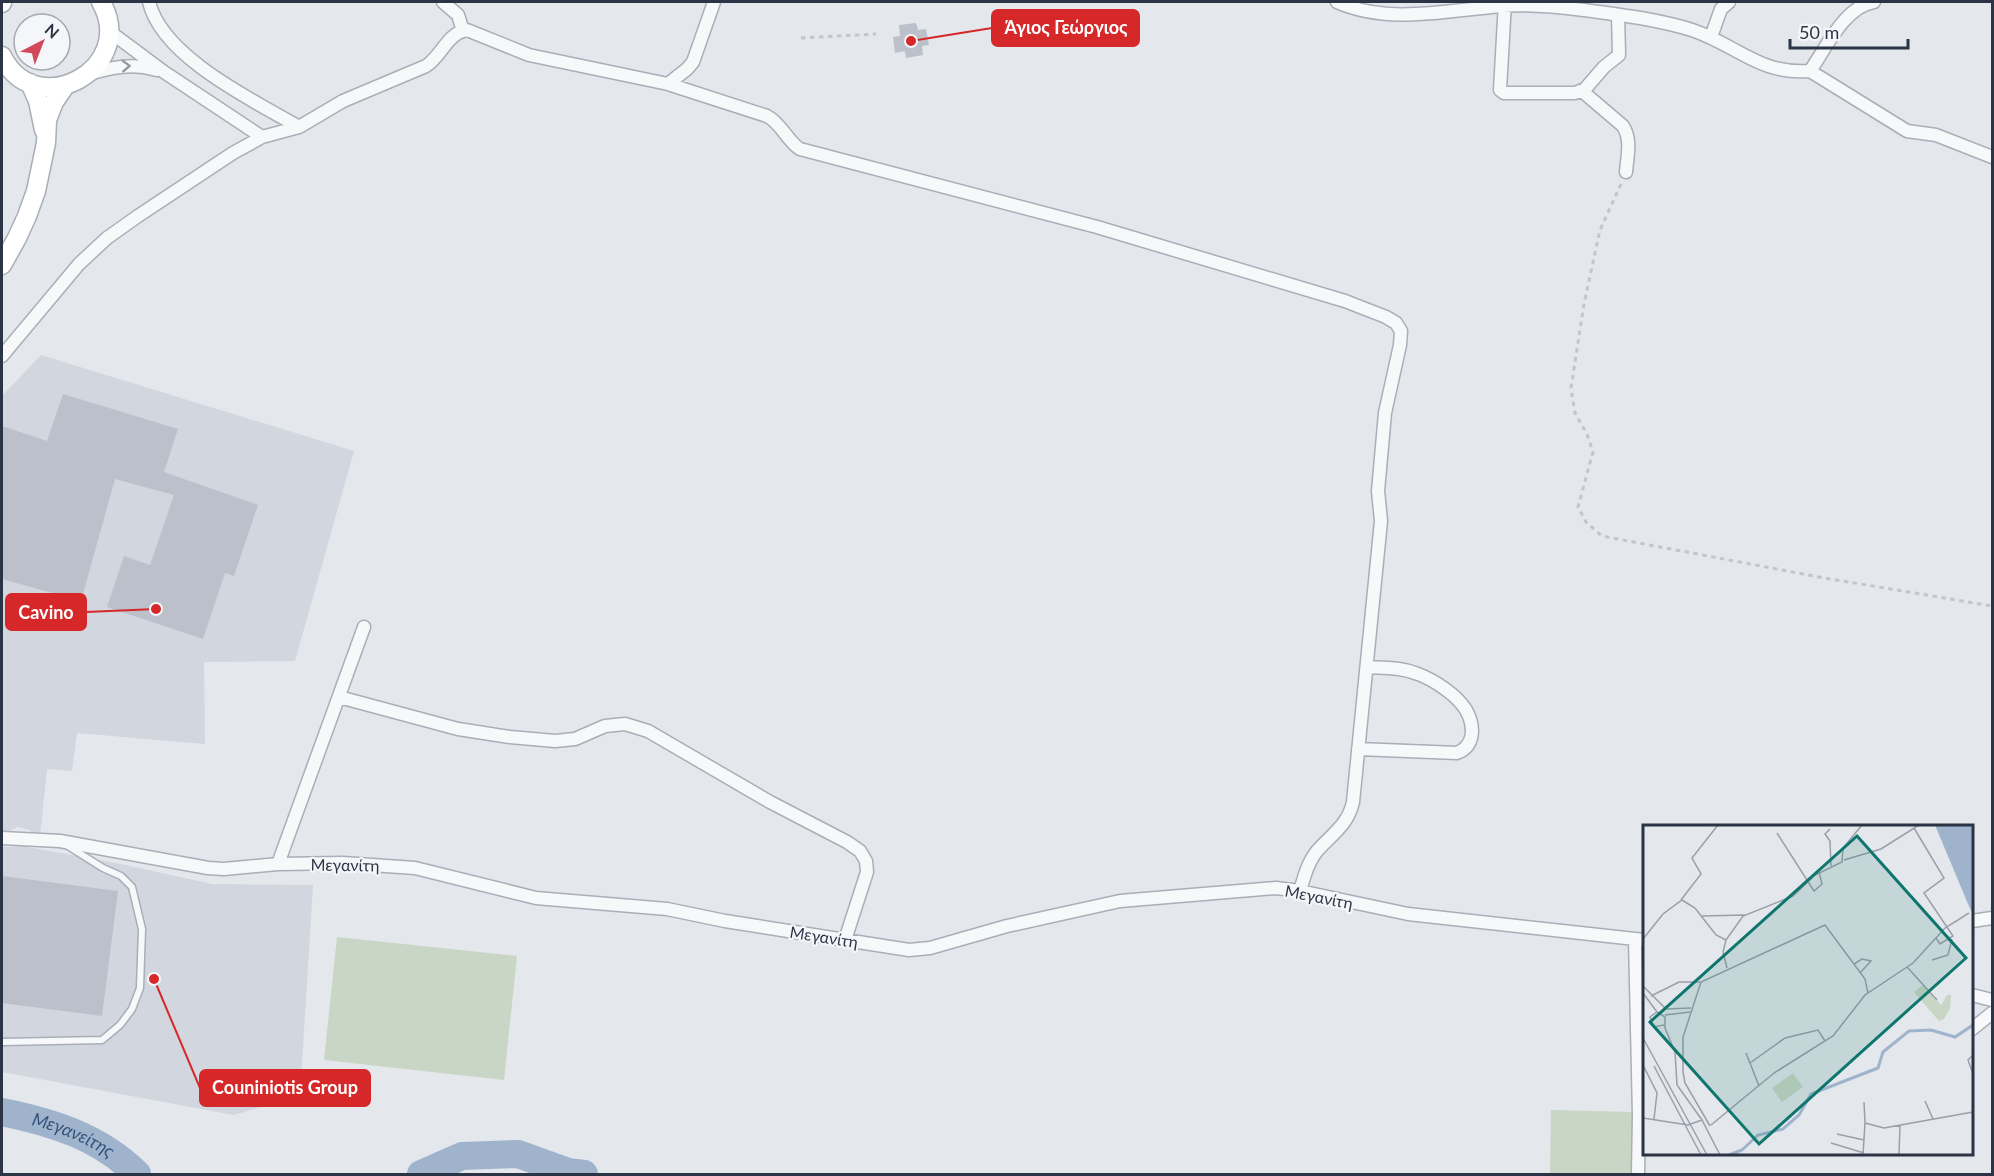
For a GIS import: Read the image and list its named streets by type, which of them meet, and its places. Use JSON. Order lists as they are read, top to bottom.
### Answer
{
  "streets": {
    "street": ["Μεγανίτη"]
  },
  "water": ["Μεγανείτης"],
  "places": ["Άγιος Γεώργιος", "Cavino", "Couniniotis Group"],
  "scale_bar": "50 m",
  "north": "top right"
}
